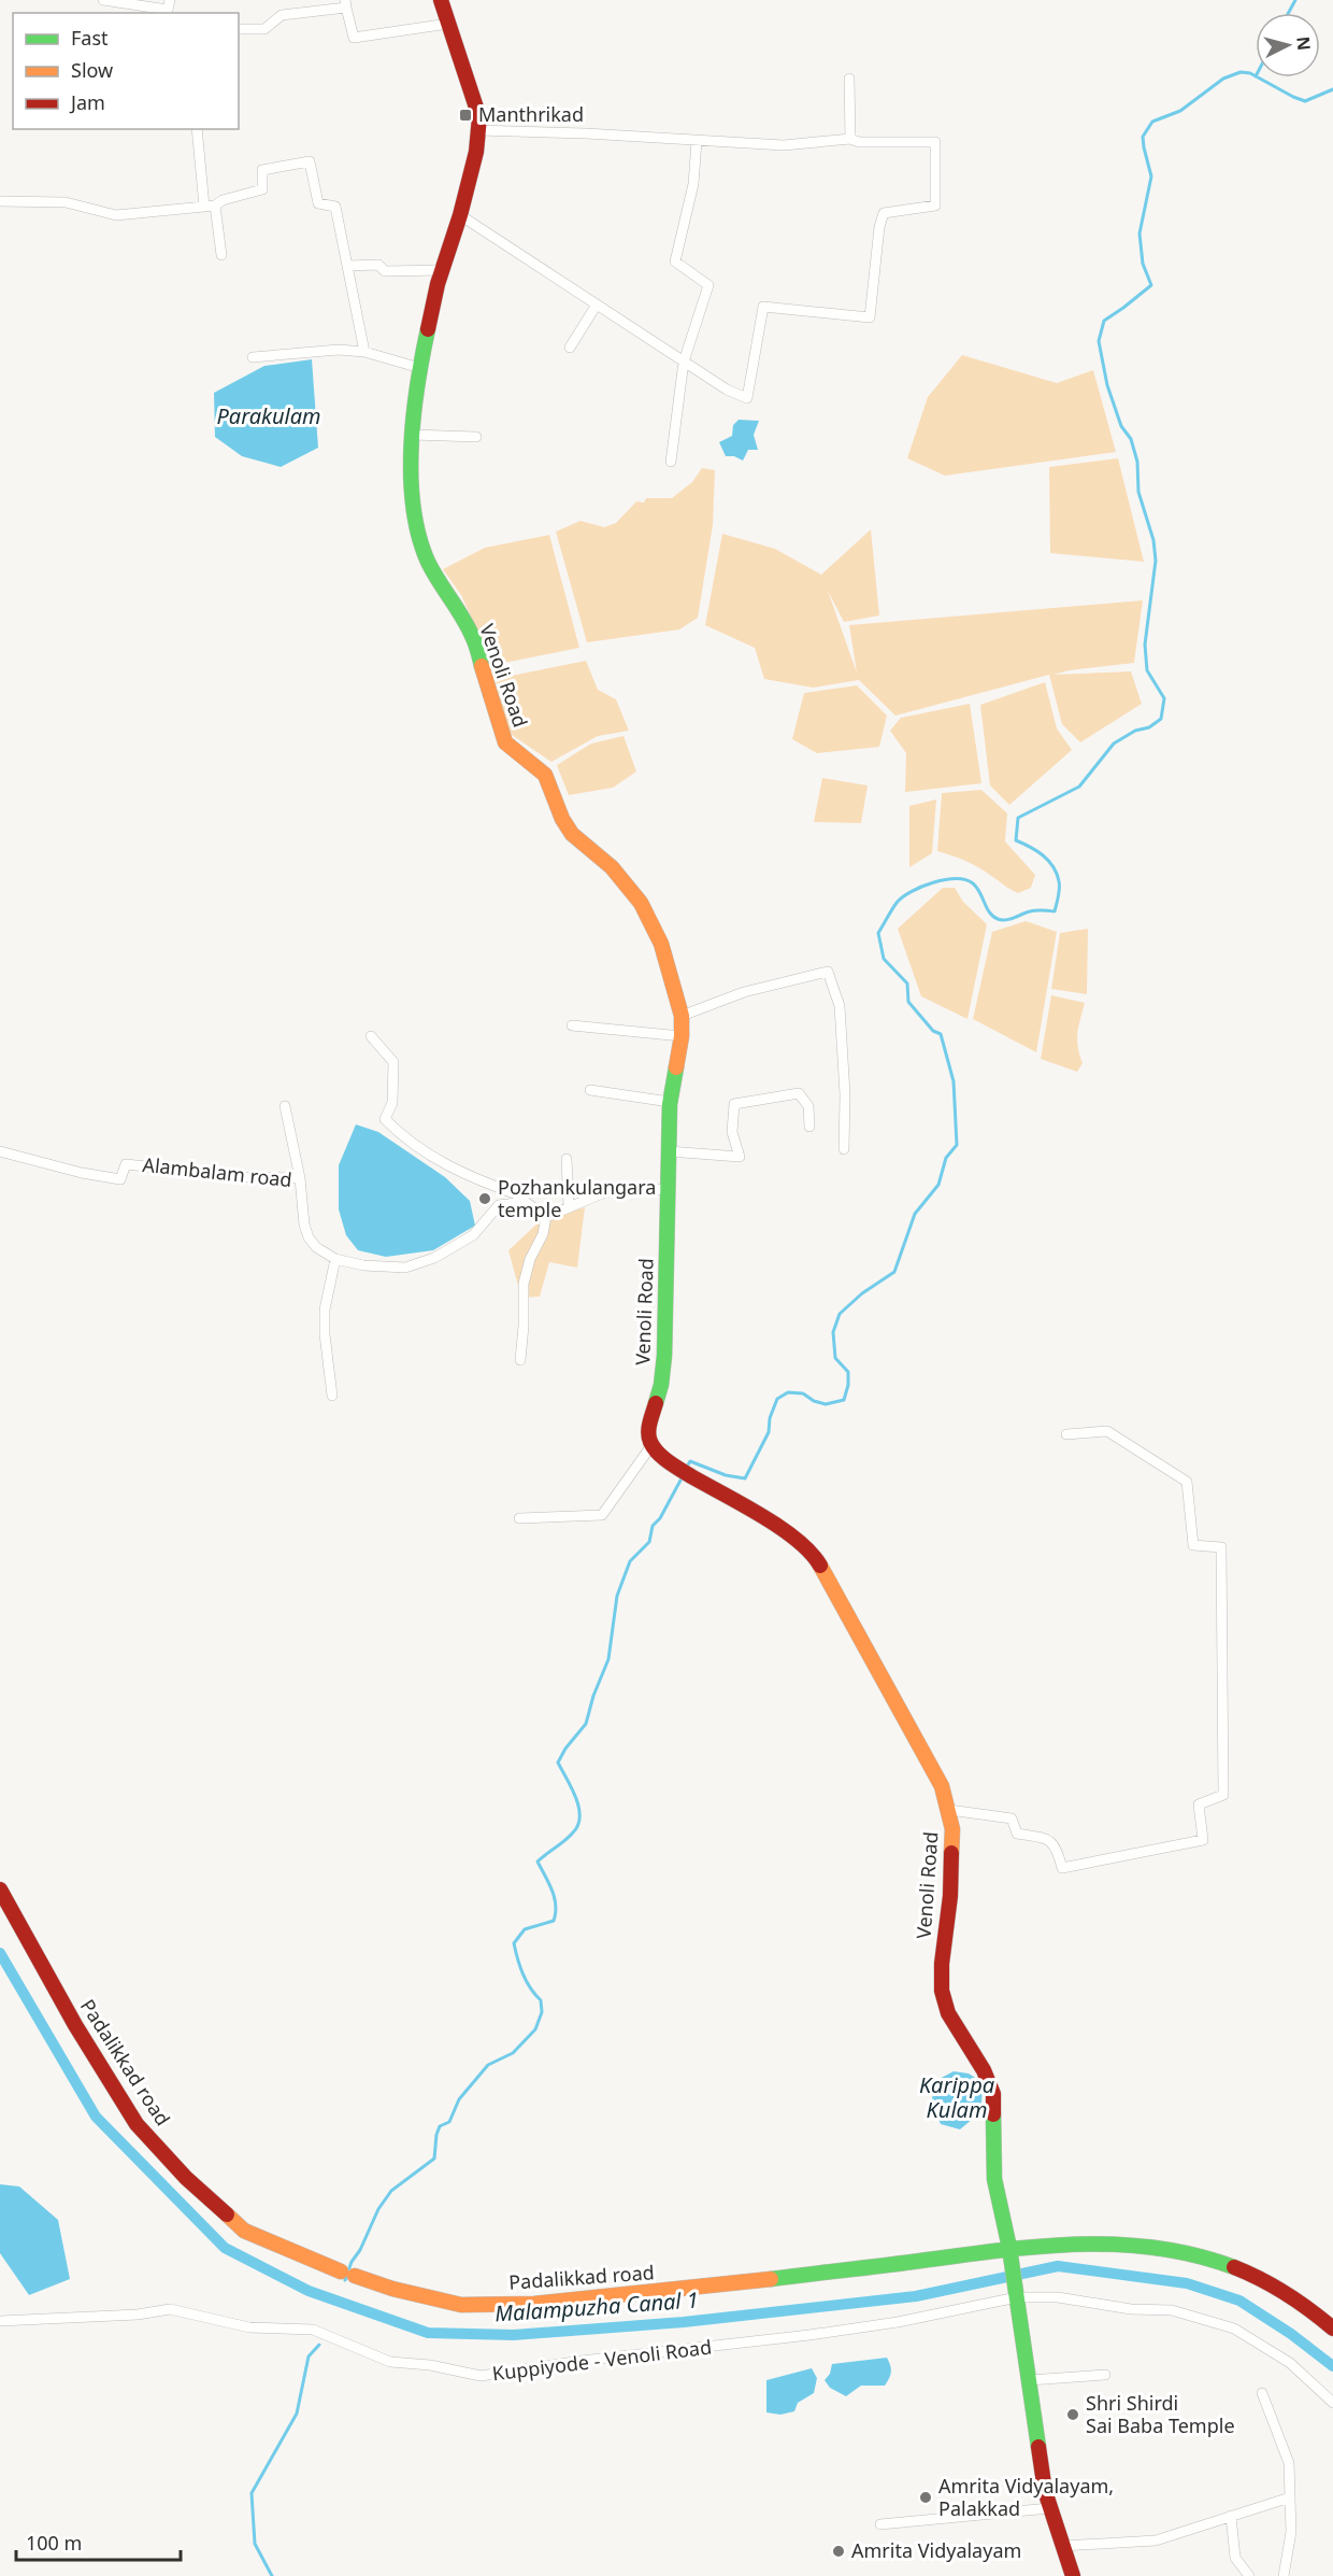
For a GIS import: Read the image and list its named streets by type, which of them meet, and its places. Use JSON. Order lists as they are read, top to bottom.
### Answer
{
  "streets": {
    "street": [
      "Venoli Road",
      "Alambalam road",
      "Padalikkad road",
      "Kuppiyode - Venoli Road"
    ]
  },
  "crossings": [
    ["Venoli Road", "Padalikkad road"],
    ["Venoli Road", "Kuppiyode - Venoli Road"]
  ],
  "water": ["Parakulam", "Karippa Kulam", "Malampuzha Canal 1"],
  "places": {
    "transit": ["Manthrikad"],
    "other": [
      "Pozhankulangara temple",
      "Shri Shirdi Sai Baba Temple",
      "Amrita Vidyalayam, Palakkad",
      "Amrita Vidyalayam"
    ]
  },
  "legend": ["Fast", "Slow", "Jam"],
  "scale_bar": "100 m",
  "north": "right"
}
